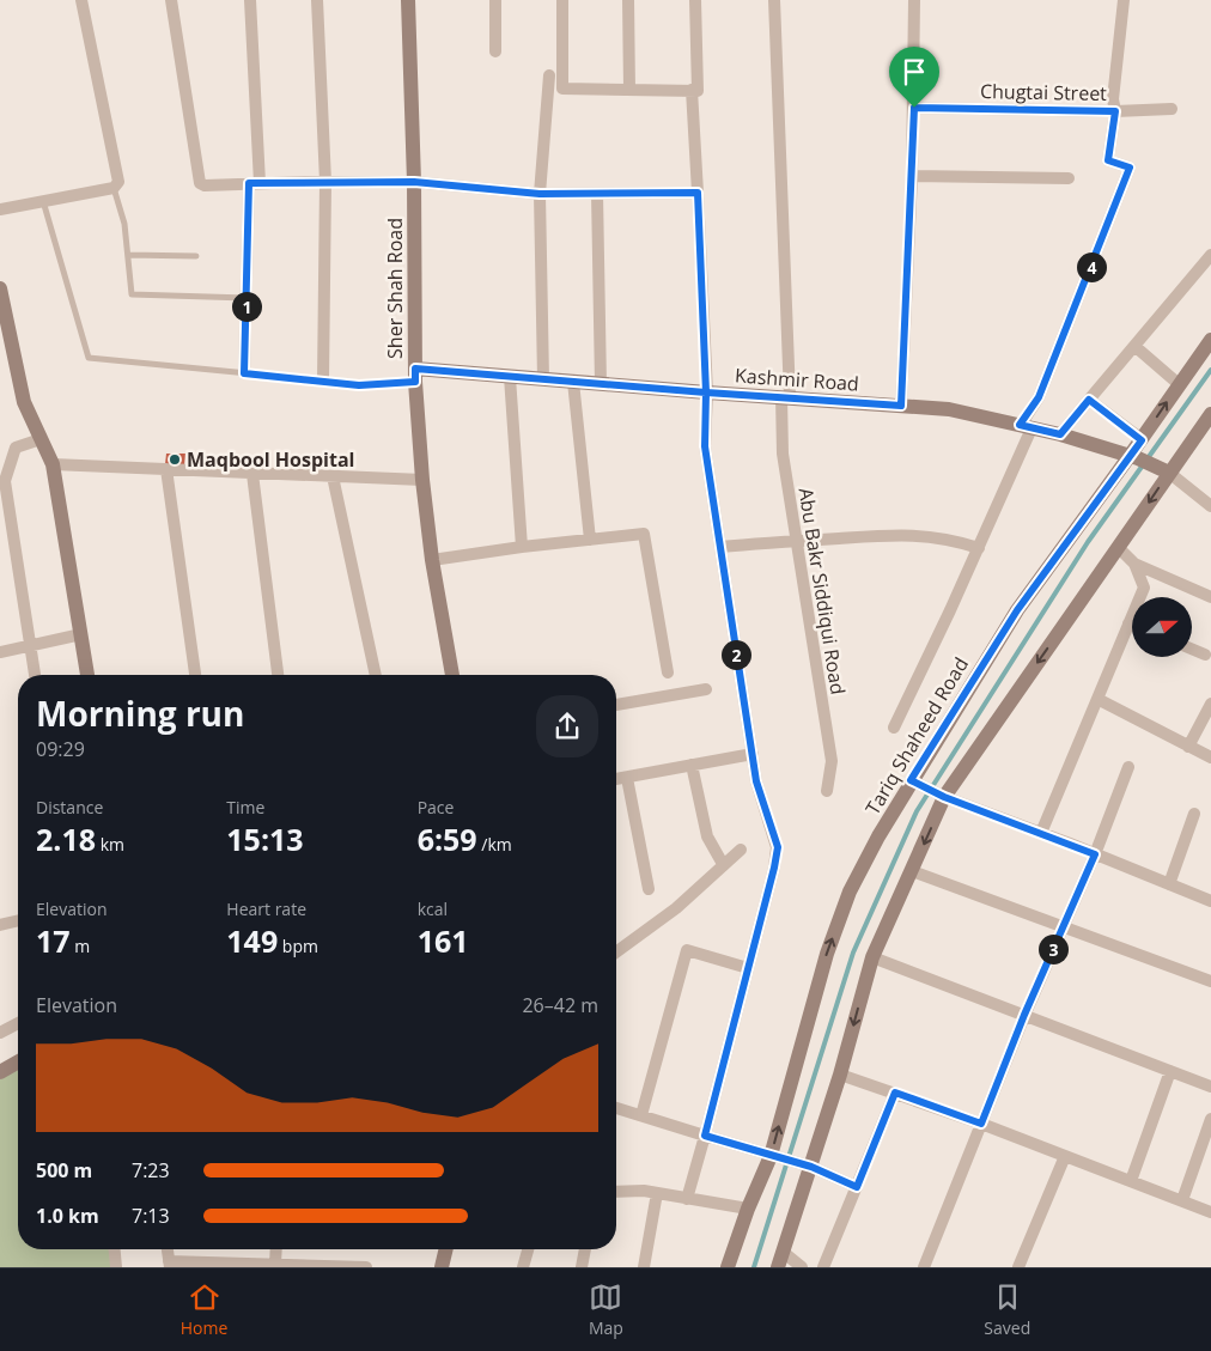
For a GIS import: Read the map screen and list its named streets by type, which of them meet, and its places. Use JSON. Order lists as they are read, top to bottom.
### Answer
{
  "streets": {
    "main road": ["Sher Shah Road", "Kashmir Road", "Tariq Shaheed Road"],
    "street": ["Chugtai Street", "Abu Bakr Siddiqui Road"]
  },
  "crossings": [
    ["Sher Shah Road", "Kashmir Road"],
    ["Kashmir Road", "Abu Bakr Siddiqui Road"],
    ["Kashmir Road", "Tariq Shaheed Road"]
  ],
  "places": ["Maqbool Hospital"],
  "north": "right",
  "page": {
    "pins": [
      "4",
      "1",
      "2",
      "3"
    ],
    "heading": ["Morning run", "09:29"],
    "stats": [
      ["Distance", "2.18 km"],
      ["Time", "15:13"],
      ["Pace", "6:59 /km"],
      ["Elevation", "17 m"],
      ["Heart rate", "149 bpm"],
      ["kcal", "161"]
    ],
    "chart": ["Elevation", "26–42 m"],
    "list": [
      {
        "name": "500 m",
        "note": "7:23"
      },
      {
        "name": "1.0 km",
        "note": "7:13"
      }
    ],
    "tabs": ["Home", "Map", "Saved"]
  }
}
